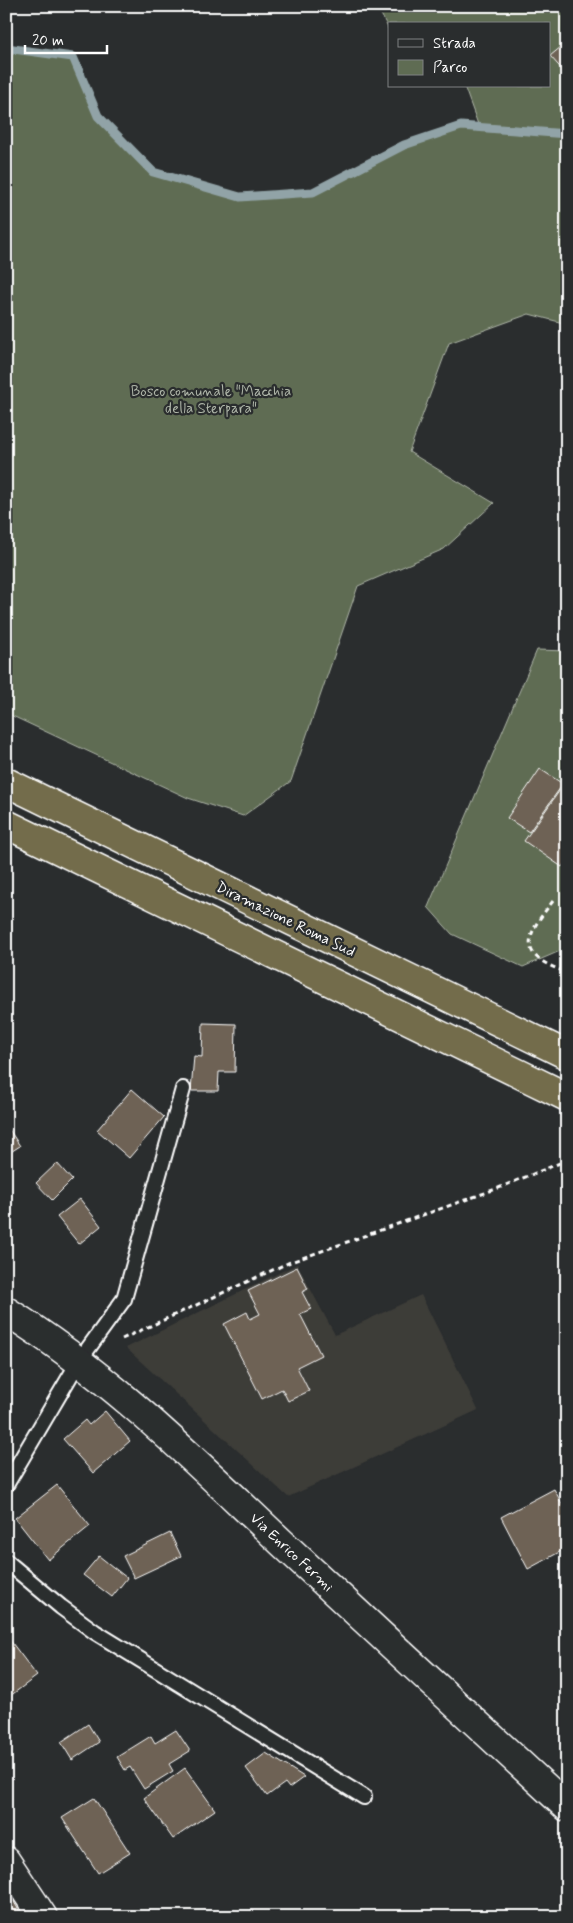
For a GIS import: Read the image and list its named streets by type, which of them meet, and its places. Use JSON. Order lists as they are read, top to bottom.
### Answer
{
  "streets": {
    "highway": ["Diramazione Roma Sud"],
    "street": ["Via Enrico Fermi"]
  },
  "parks": ["Bosco comunale \"Macchia della Sterpara\""],
  "legend": ["Strada", "Parco"],
  "scale_bar": "20 m"
}
